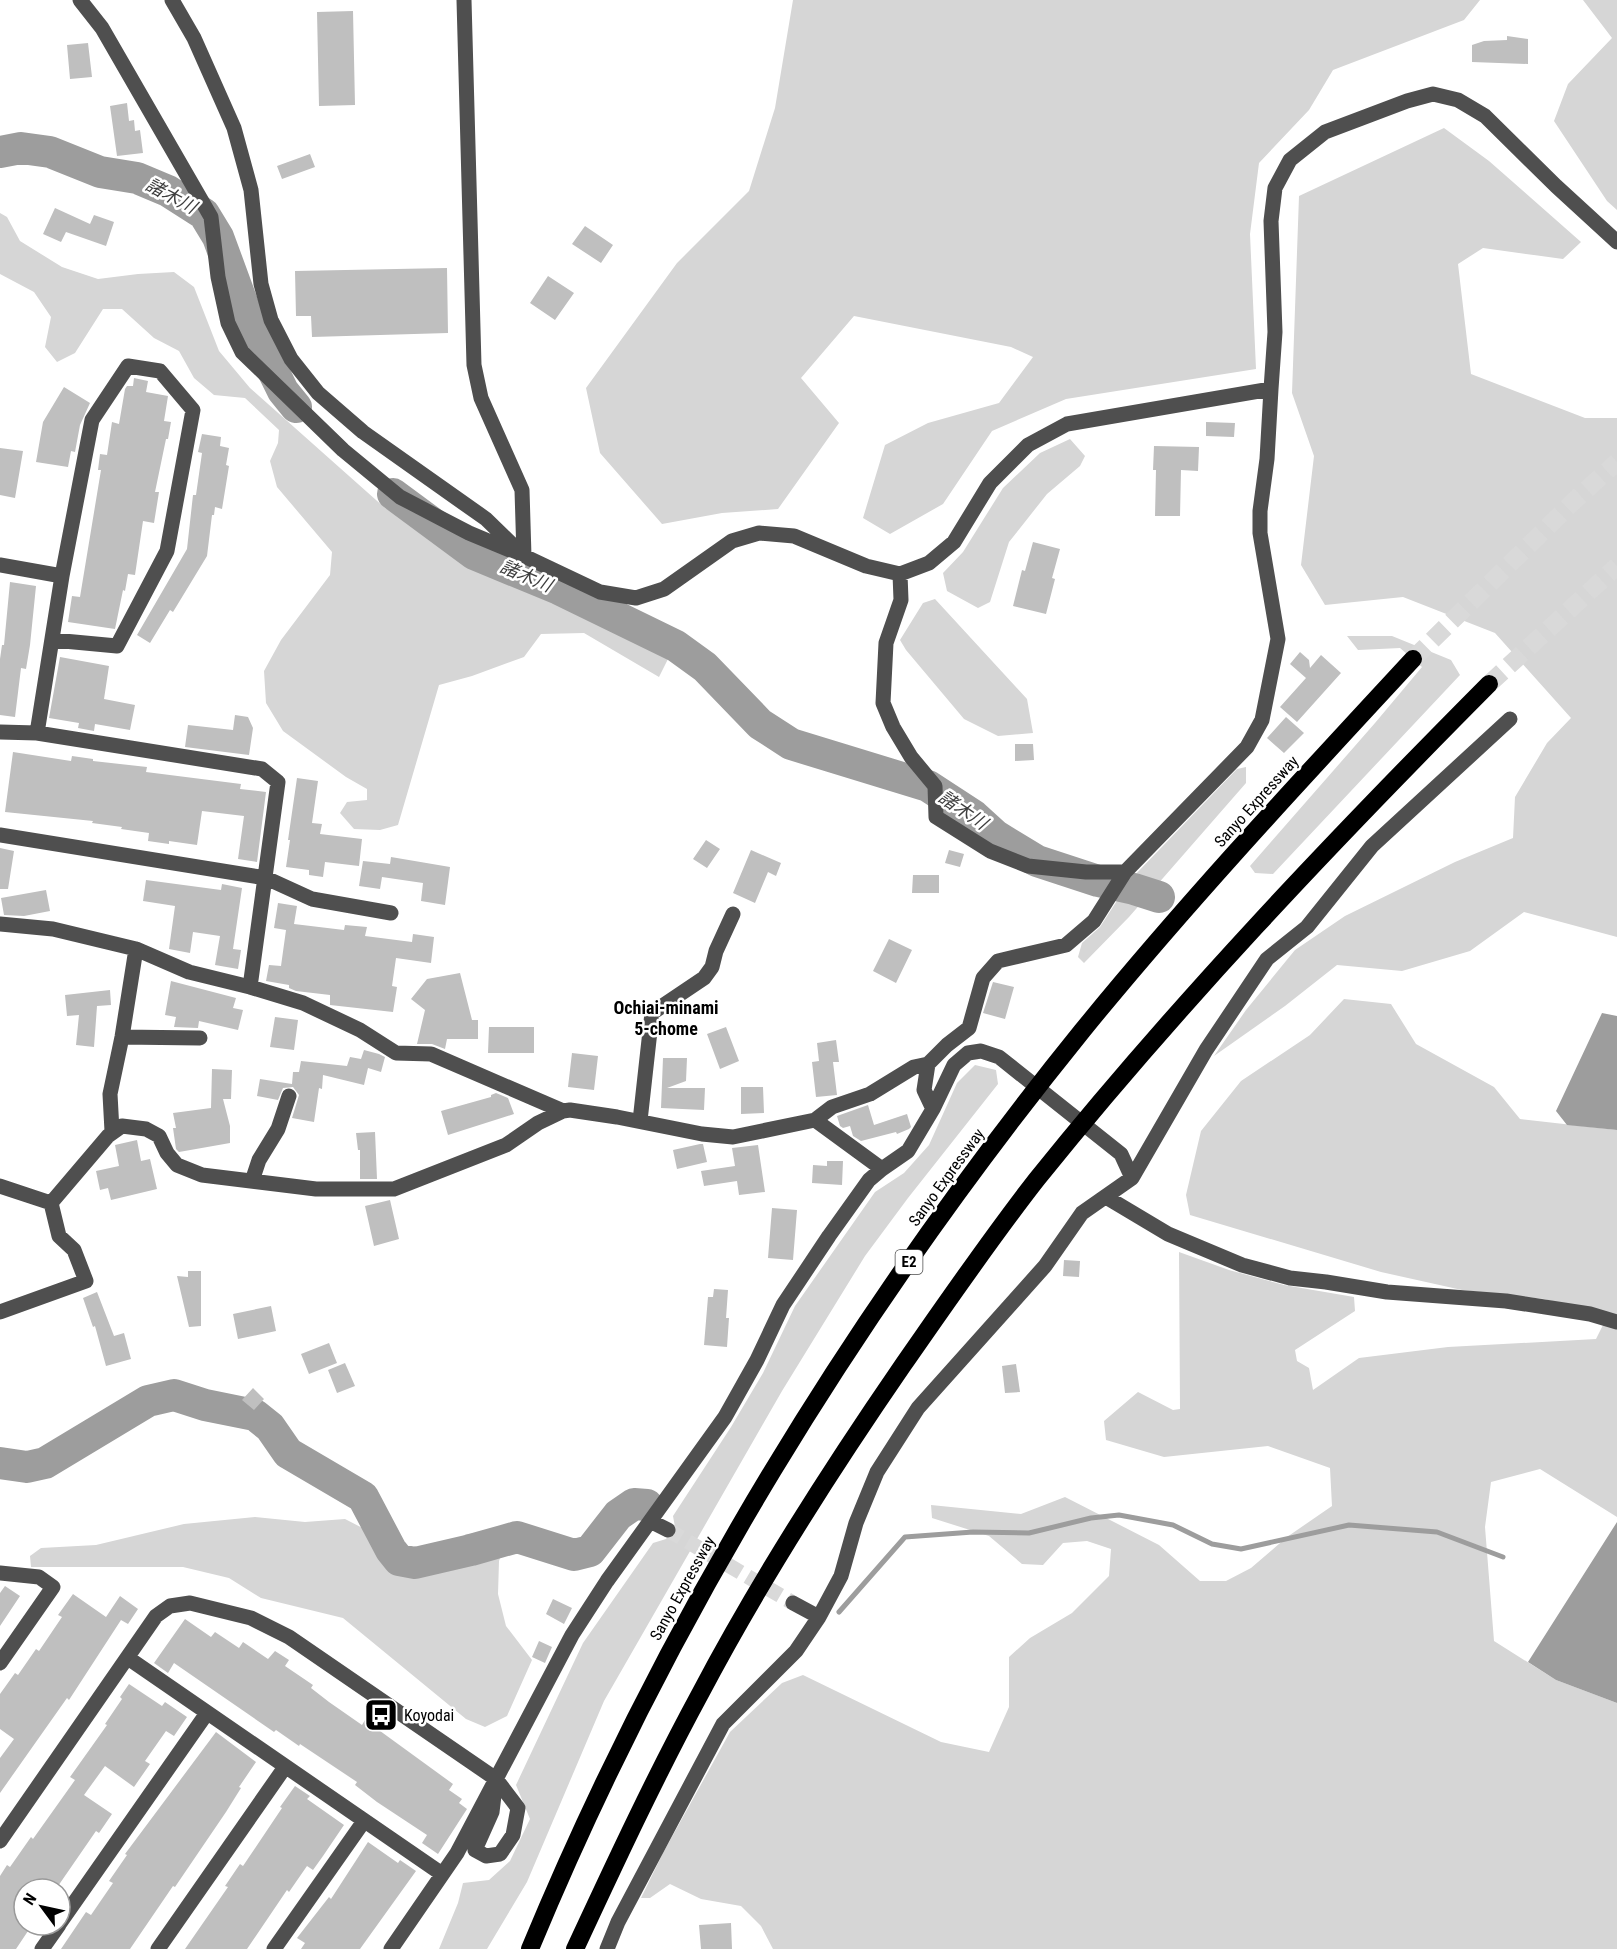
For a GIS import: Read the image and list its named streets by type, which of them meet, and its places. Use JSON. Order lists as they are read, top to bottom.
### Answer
{
  "streets": {
    "highway": ["Sanyo Expressway", "E2"]
  },
  "districts": ["Ochiai-minami 5-chome"],
  "water": ["諸木川"],
  "places": {
    "bus stop": ["Koyodai"]
  },
  "north": "top left"
}
